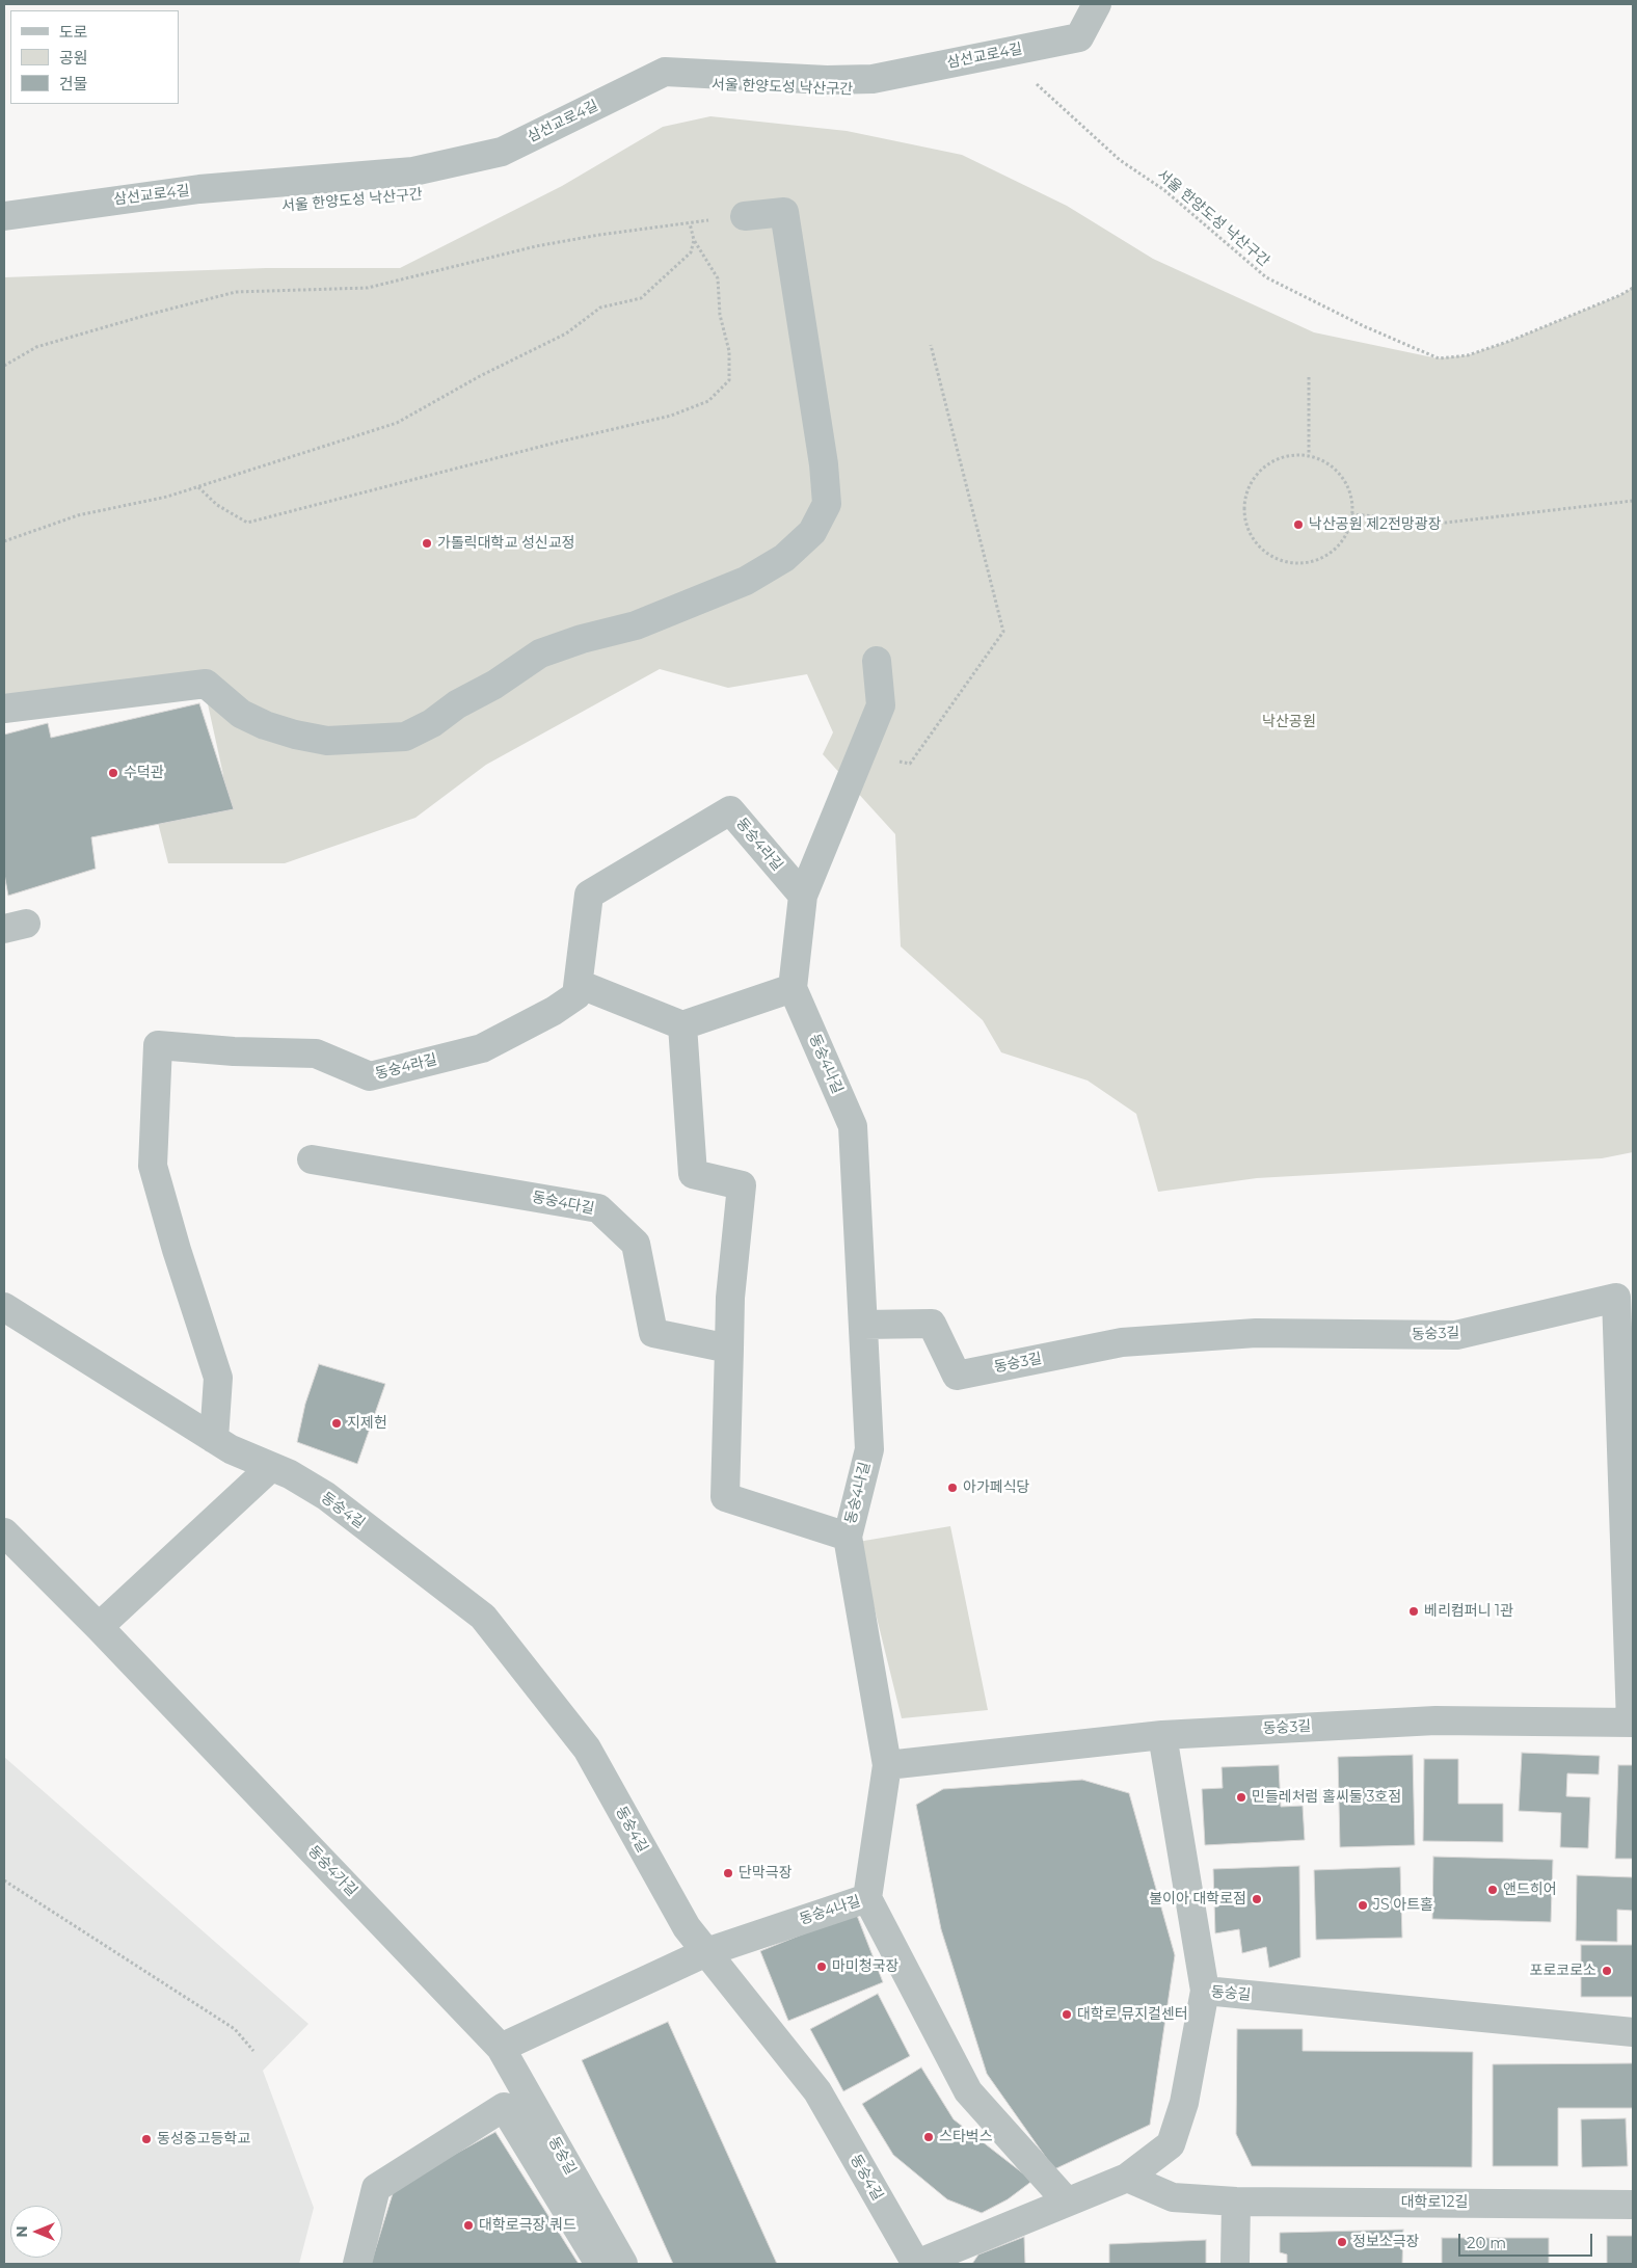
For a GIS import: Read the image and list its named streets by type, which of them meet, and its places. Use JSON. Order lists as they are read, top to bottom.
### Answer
{
  "streets": {
    "lane": [
      "삼선교로4길",
      "동숭4라길",
      "동숭4나길",
      "동숭4다길",
      "동숭3길",
      "동숭4길",
      "동숭4가길",
      "동숭길",
      "대학로12길"
    ],
    "path": ["서울 한양도성 낙산구간"]
  },
  "crossings": [
    ["동숭4라길", "동숭4나길"],
    ["동숭4라길", "동숭4길"],
    ["동숭4나길", "동숭3길"],
    ["동숭4나길", "동숭4길"],
    ["동숭4길", "동숭길"],
    ["동숭4가길", "동숭길"],
    ["동숭길", "대학로12길"]
  ],
  "parks": ["낙산공원"],
  "places": [
    "낙산공원 제2전망광장",
    "가톨릭대학교 성신교정",
    "수덕관",
    "지제헌",
    "아가페식당",
    "베리컴퍼니 1관",
    "민들레처럼 홀씨둘 3호점",
    "단막극장",
    "앤드히어",
    "불이아 대학로점",
    "JS 아트홀",
    "마미청국장",
    "포로코로소",
    "대학로 뮤지컬센터",
    "스타벅스",
    "동성중고등학교",
    "대학로극장 쿼드",
    "정보소극장"
  ],
  "legend": ["도로", "공원", "건물"],
  "scale_bar": "20 m",
  "north": "left"
}
